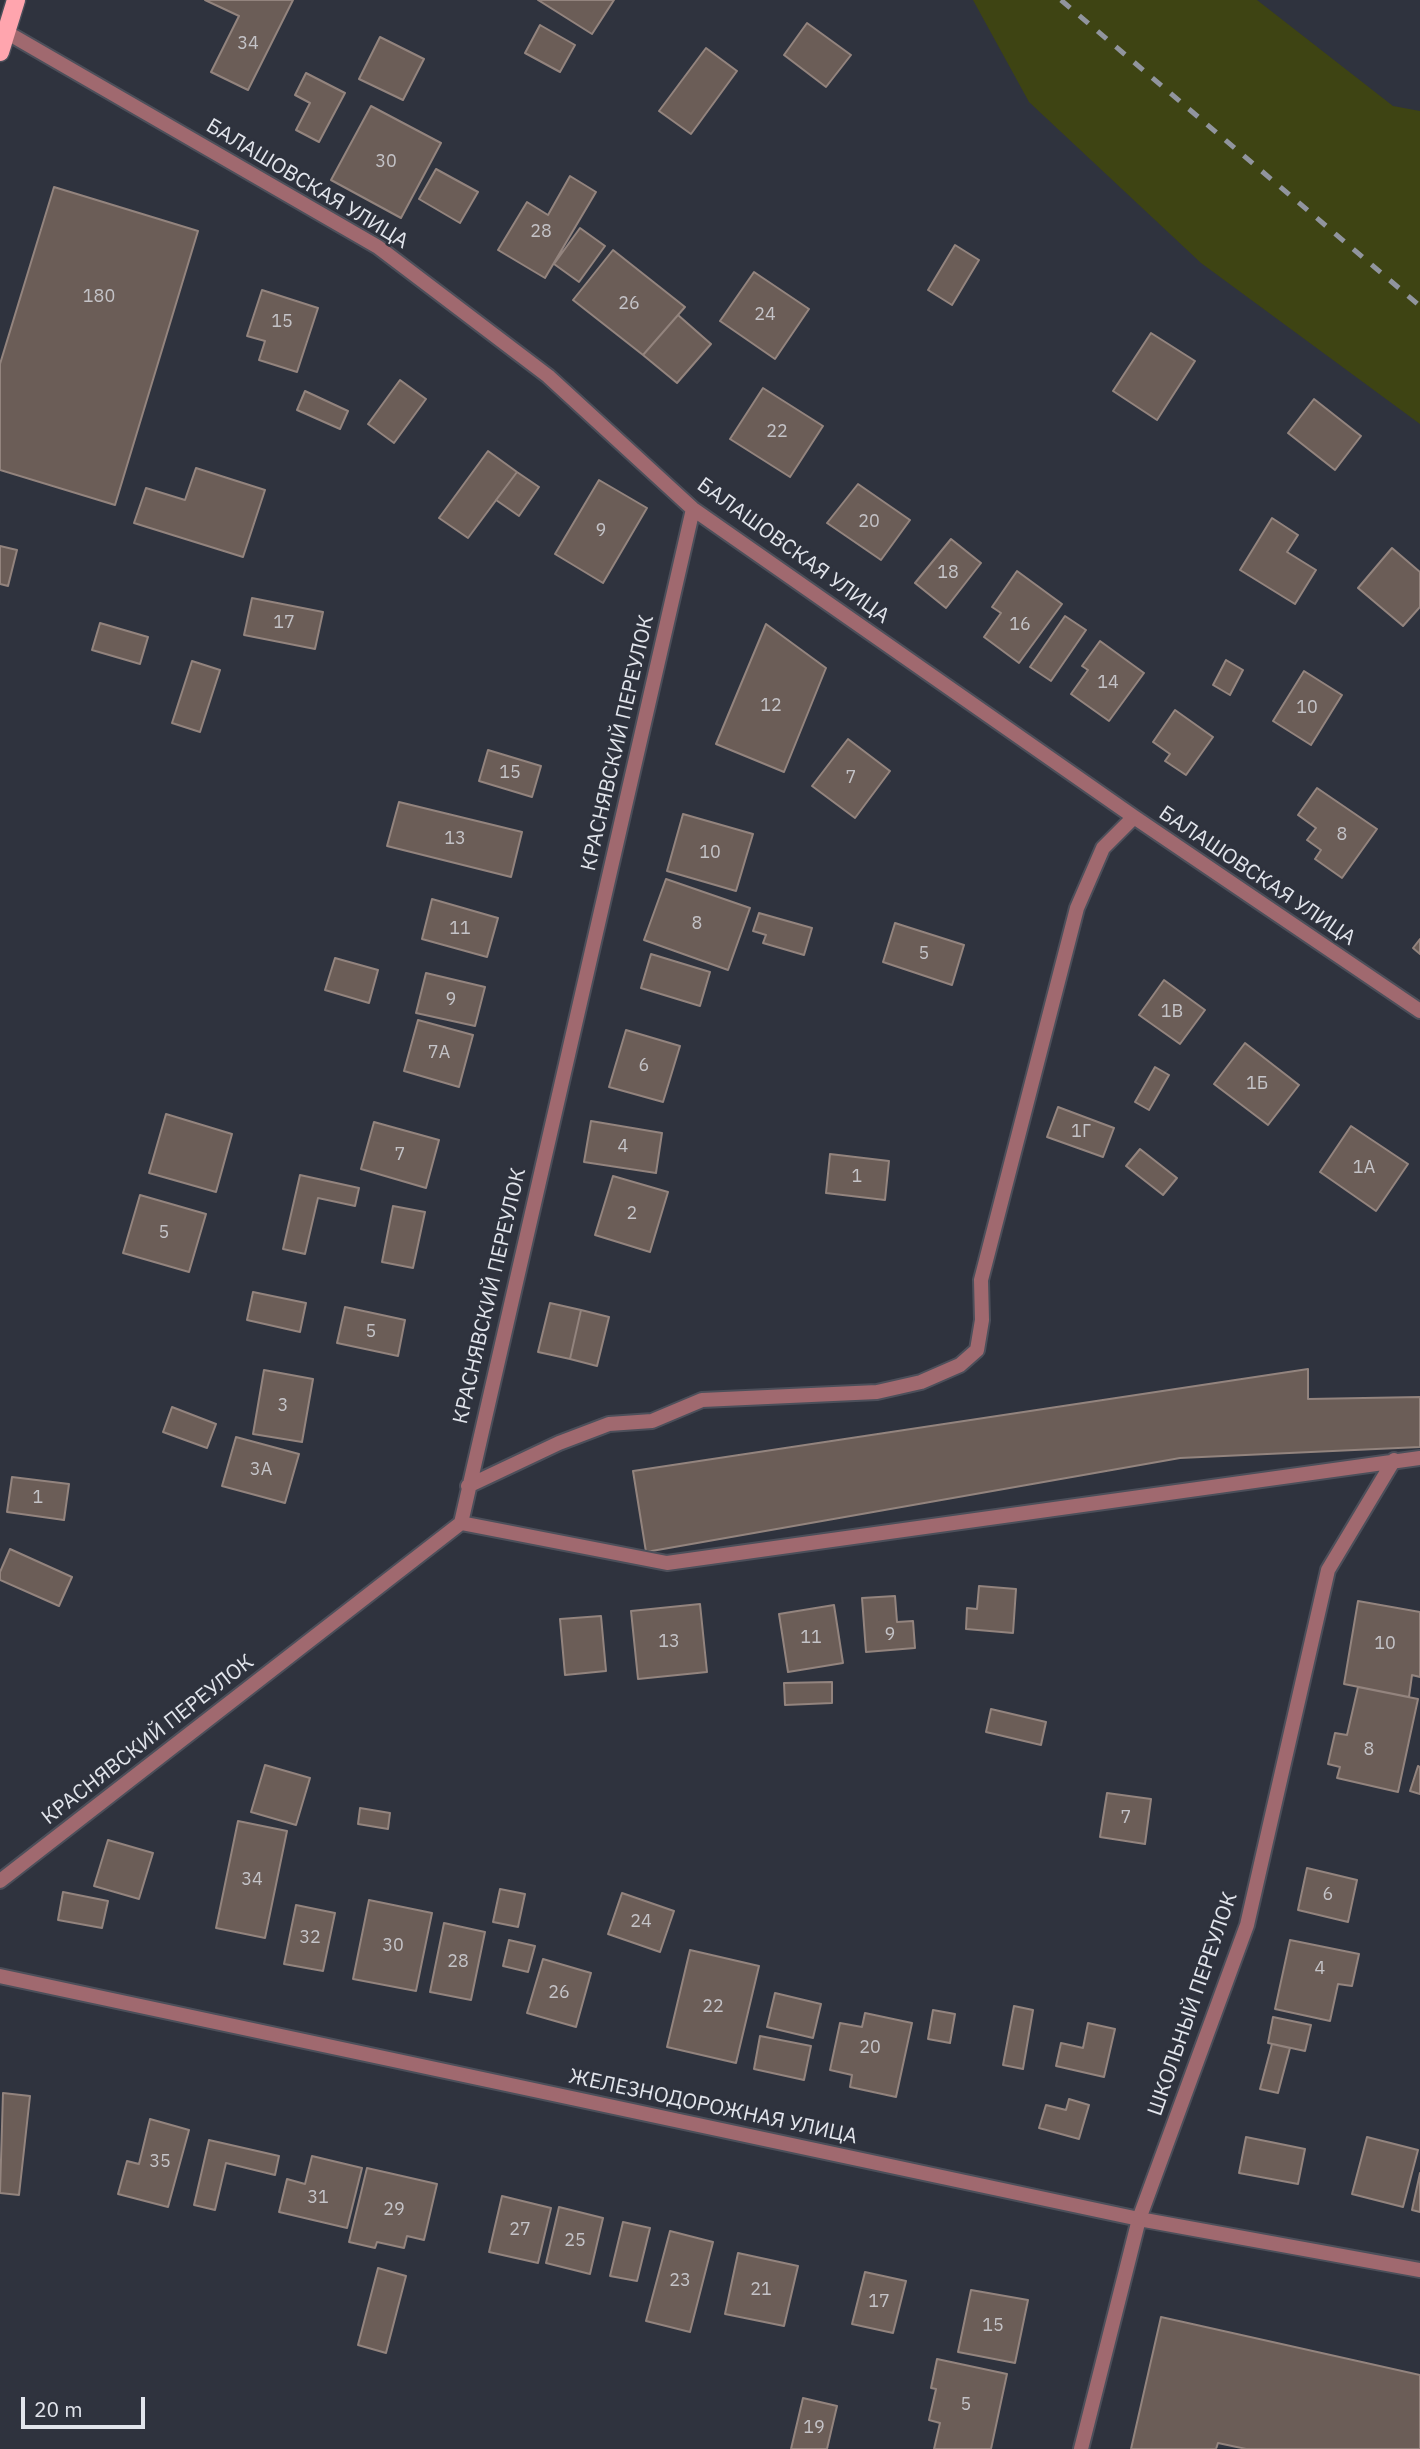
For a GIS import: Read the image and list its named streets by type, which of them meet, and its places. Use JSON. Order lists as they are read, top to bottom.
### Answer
{
  "streets": {
    "street": [
      "БАЛАШОВСКАЯ УЛИЦА",
      "КРАСНЯВСКИЙ ПЕРЕУЛОК",
      "ШКОЛЬНЫЙ ПЕРЕУЛОК",
      "ЖЕЛЕЗНОДОРОЖНАЯ УЛИЦА"
    ]
  },
  "crossings": [
    ["БАЛАШОВСКАЯ УЛИЦА", "КРАСНЯВСКИЙ ПЕРЕУЛОК"],
    ["ШКОЛЬНЫЙ ПЕРЕУЛОК", "ЖЕЛЕЗНОДОРОЖНАЯ УЛИЦА"]
  ],
  "house_numbers": [
    "34",
    "30",
    "28",
    "180",
    "26",
    "24",
    "15",
    "22",
    "20",
    "9",
    "18",
    "17",
    "16",
    "14",
    "12",
    "10",
    "15",
    "7",
    "8",
    "13",
    "10",
    "8",
    "11",
    "5",
    "9",
    "1В",
    "7А",
    "6",
    "1Б",
    "1Г",
    "4",
    "7",
    "1А",
    "1",
    "2",
    "5",
    "5",
    "3",
    "3А",
    "1",
    "9",
    "11",
    "13",
    "10",
    "8",
    "7",
    "34",
    "6",
    "24",
    "32",
    "30",
    "28",
    "4",
    "26",
    "22",
    "20",
    "35",
    "31",
    "29",
    "27",
    "25",
    "23",
    "21",
    "17",
    "15",
    "5",
    "19"
  ],
  "scale_bar": "20 m"
}
